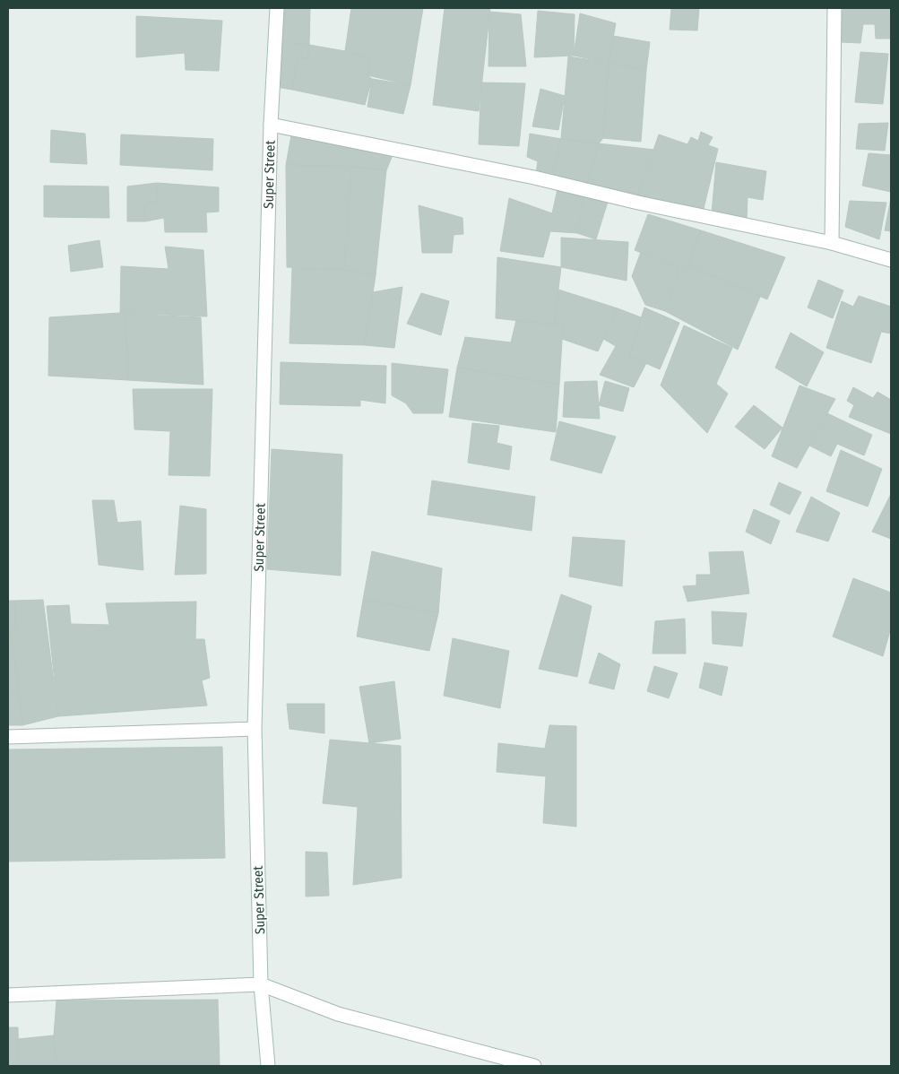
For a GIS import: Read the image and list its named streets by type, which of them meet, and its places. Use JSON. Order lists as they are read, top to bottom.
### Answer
{
  "streets": {
    "street": ["Super Street"]
  }
}
